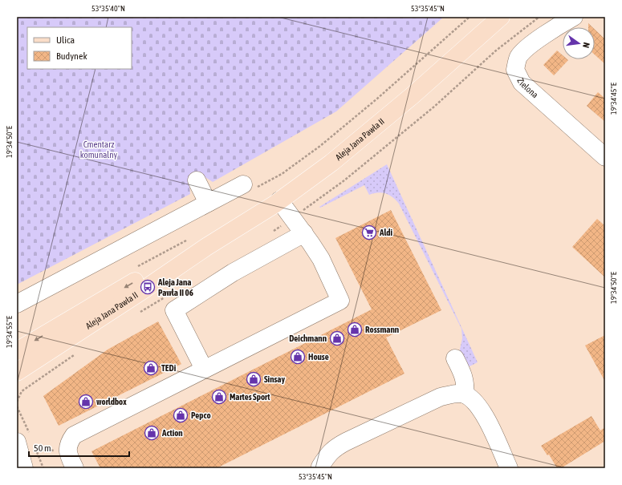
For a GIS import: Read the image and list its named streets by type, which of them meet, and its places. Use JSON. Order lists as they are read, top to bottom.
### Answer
{
  "streets": {
    "main road": ["Aleja Jana Pawła II"],
    "street": ["Zielona"]
  },
  "parks": ["Cmentarz komunalny"],
  "places": {
    "supermarket": ["Aldi"],
    "bus stop": ["Aleja Jana Pawła II 06"],
    "shop": [
      "Rossmann",
      "Deichmann",
      "House",
      "TEDi",
      "Sinsay",
      "Martes Sport",
      "worldbox",
      "Pepco",
      "Action"
    ]
  },
  "legend": ["Ulica", "Budynek"],
  "scale_bar": "50 m",
  "north": "right",
  "coordinates": [
    "53°35'40\"N",
    "53°35'45\"N",
    "19°34'45\"E",
    "19°34'50\"E",
    "19°34'55\"E"
  ]
}
